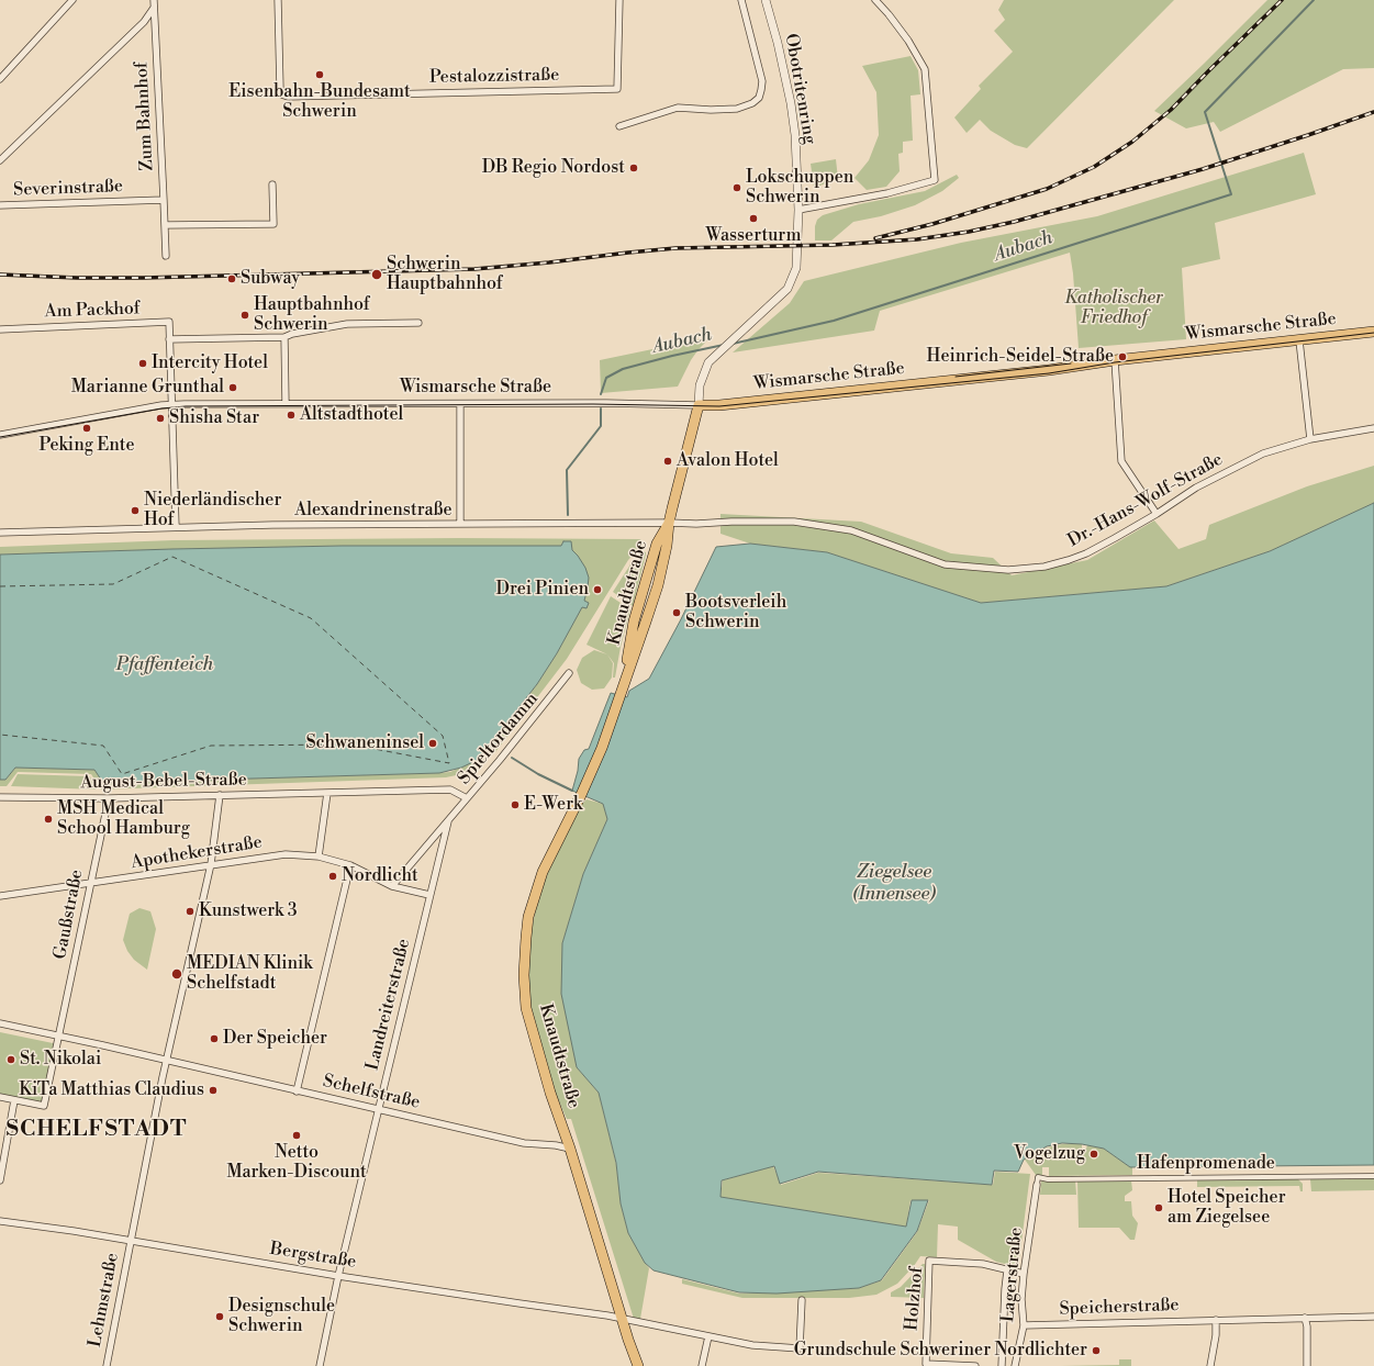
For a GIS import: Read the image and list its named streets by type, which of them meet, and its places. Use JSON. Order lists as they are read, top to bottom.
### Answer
{
  "streets": {
    "main road": ["Wismarsche Straße", "Knaudtstraße"],
    "street": [
      "Pestalozzistraße",
      "Obotritenring",
      "Zum Bahnhof",
      "Severinstraße",
      "Am Packhof",
      "Dr.-Hans-Wolf-Straße",
      "Alexandrinenstraße",
      "Spieltordamm",
      "August-Bebel-Straße",
      "Apothekerstraße",
      "Gaußstraße",
      "Landreiterstraße",
      "Schelfstraße",
      "Hafenpromenade",
      "Bergstraße",
      "Lagerstraße",
      "Holzhof",
      "Lehmstraße",
      "Speicherstraße"
    ]
  },
  "crossings": [
    ["Obotritenring", "Wismarsche Straße"],
    ["Obotritenring", "Knaudtstraße"],
    ["Zum Bahnhof", "Severinstraße"],
    ["Wismarsche Straße", "Knaudtstraße"],
    ["Dr.-Hans-Wolf-Straße", "Alexandrinenstraße"],
    ["Dr.-Hans-Wolf-Straße", "Knaudtstraße"],
    ["Alexandrinenstraße", "Knaudtstraße"],
    ["Knaudtstraße", "Schelfstraße"],
    ["Knaudtstraße", "Bergstraße"],
    ["Spieltordamm", "August-Bebel-Straße"],
    ["Spieltordamm", "Apothekerstraße"],
    ["Spieltordamm", "Landreiterstraße"],
    ["August-Bebel-Straße", "Gaußstraße"],
    ["August-Bebel-Straße", "Lehmstraße"],
    ["Apothekerstraße", "Gaußstraße"],
    ["Apothekerstraße", "Landreiterstraße"],
    ["Apothekerstraße", "Lehmstraße"],
    ["Gaußstraße", "Schelfstraße"],
    ["Landreiterstraße", "Schelfstraße"],
    ["Landreiterstraße", "Bergstraße"],
    ["Schelfstraße", "Lehmstraße"],
    ["Hafenpromenade", "Lagerstraße"],
    ["Bergstraße", "Lehmstraße"],
    ["Lagerstraße", "Holzhof"],
    ["Lagerstraße", "Speicherstraße"]
  ],
  "districts": ["SCHELFSTADT"],
  "water": ["Aubach", "Pfaffenteich", "Ziegelsee (Innensee)"],
  "parks": ["Katholischer Friedhof"],
  "places": [
    "Eisenbahn-Bundesamt Schwerin",
    "DB Regio Nordost",
    "Lokschuppen Schwerin",
    "Wasserturm",
    "Schwerin Hauptbahnhof",
    "Subway",
    "Hauptbahnhof Schwerin",
    "Heinrich-Seidel-Straße",
    "Intercity Hotel",
    "Marianne Grunthal",
    "Altstadthotel",
    "Shisha Star",
    "Peking Ente",
    "Avalon Hotel",
    "Niederländischer Hof",
    "Drei Pinien",
    "Bootsverleih Schwerin",
    "Schwaneninsel",
    "E-Werk",
    "MSH Medical School Hamburg",
    "Nordlicht",
    "Kunstwerk 3",
    "MEDIAN Klinik Schelfstadt",
    "Der Speicher",
    "St. Nikolai",
    "KiTa Matthias Claudius",
    "Netto Marken-Discount",
    "Vogelzug",
    "Hotel Speicher am Ziegelsee",
    "Designschule Schwerin",
    "Grundschule Schweriner Nordlichter"
  ]
}
